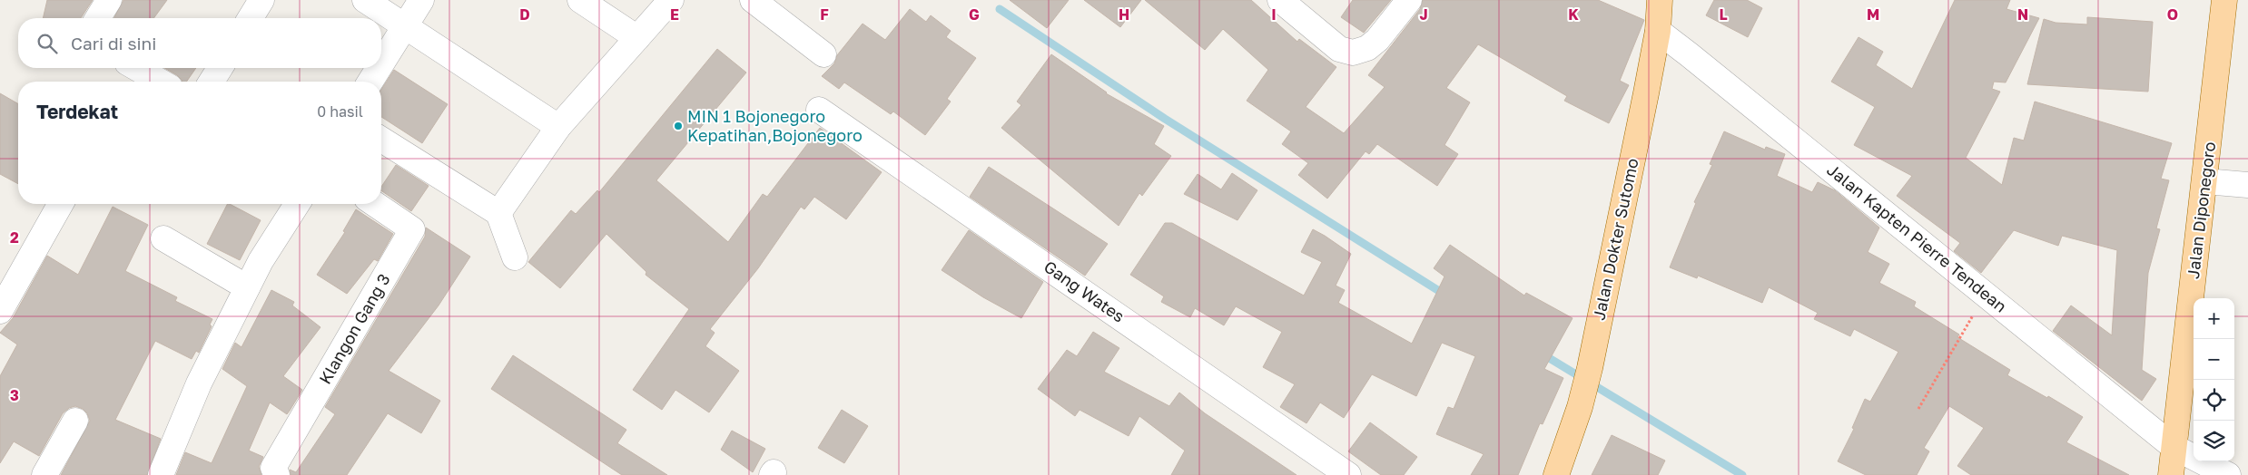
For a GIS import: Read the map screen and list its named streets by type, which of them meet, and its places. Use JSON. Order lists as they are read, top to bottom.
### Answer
{
  "streets": {
    "main road": ["Jalan Diponegoro", "Jalan Dokter Sutomo"],
    "street": ["Jalan Kapten Pierre Tendean", "Gang Wates", "Klangon Gang 3"]
  },
  "crossings": [
    ["Jalan Diponegoro", "Jalan Kapten Pierre Tendean"],
    ["Jalan Kapten Pierre Tendean", "Jalan Dokter Sutomo"]
  ],
  "places": ["MIN 1 Bojonegoro Kepatihan,Bojonegoro"],
  "page": {
    "search": "Cari di sini",
    "heading": ["Terdekat", "0 hasil"],
    "map_buttons": ["+", "−"]
  },
  "grid": {
    "columns": [
      "D",
      "E",
      "F",
      "G",
      "H",
      "I",
      "J",
      "K",
      "L",
      "M",
      "N",
      "O"
    ],
    "rows": ["2", "3"]
  }
}
